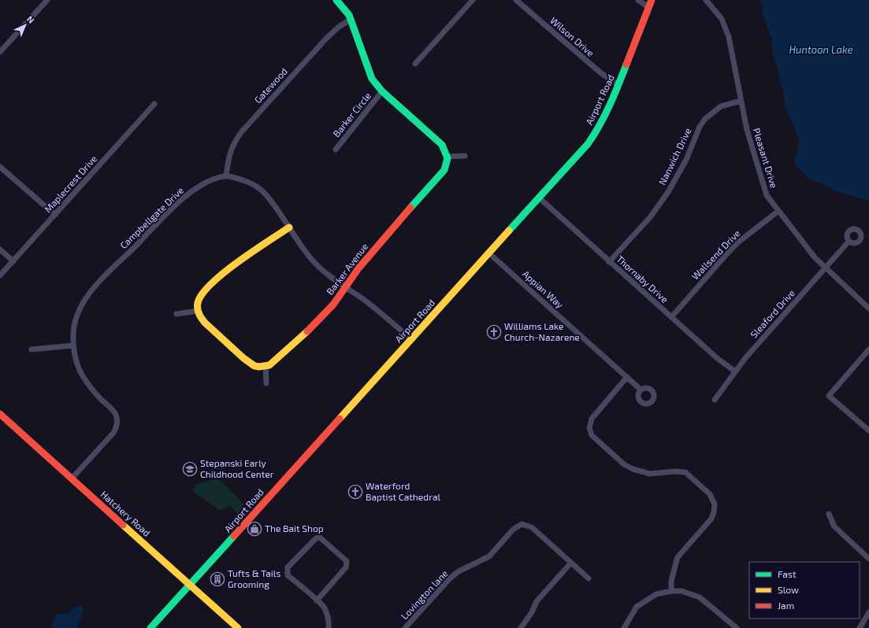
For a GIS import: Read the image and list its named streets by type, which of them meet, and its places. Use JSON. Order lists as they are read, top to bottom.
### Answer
{
  "streets": {
    "street": [
      "Wilson Drive",
      "Gatewood",
      "Airport Road",
      "Barker Circle",
      "Nanwich Drive",
      "Pleasant Drive",
      "Maplecrest Drive",
      "Campbellgate Drive",
      "Wallsend Drive",
      "Barker Avenue",
      "Thornaby Drive",
      "Appian Way",
      "Sleaford Drive",
      "Hatchery Road",
      "Lovington lane"
    ]
  },
  "crossings": [
    ["Wilson Drive", "Airport Road"],
    ["Gatewood", "Campbellgate Drive"],
    ["Airport Road", "Campbellgate Drive"],
    ["Airport Road", "Thornaby Drive"],
    ["Airport Road", "Appian Way"],
    ["Airport Road", "Hatchery Road"],
    ["Nanwich Drive", "Pleasant Drive"],
    ["Nanwich Drive", "Thornaby Drive"],
    ["Pleasant Drive", "Wallsend Drive"],
    ["Pleasant Drive", "Sleaford Drive"],
    ["Campbellgate Drive", "Barker Avenue"],
    ["Campbellgate Drive", "Hatchery Road"],
    ["Wallsend Drive", "Thornaby Drive"],
    ["Thornaby Drive", "Sleaford Drive"]
  ],
  "water": ["Huntoon Lake"],
  "places": {
    "church": ["Williams Lake Church-Nazarene", "Waterford Baptist Cathedral"],
    "school or university": ["Stepanski Early Childhood Center"],
    "shop": ["The Bait Shop"],
    "building": ["Tufts & Tails Grooming"]
  },
  "legend": ["Fast", "Slow", "Jam"],
  "north": "top right"
}
